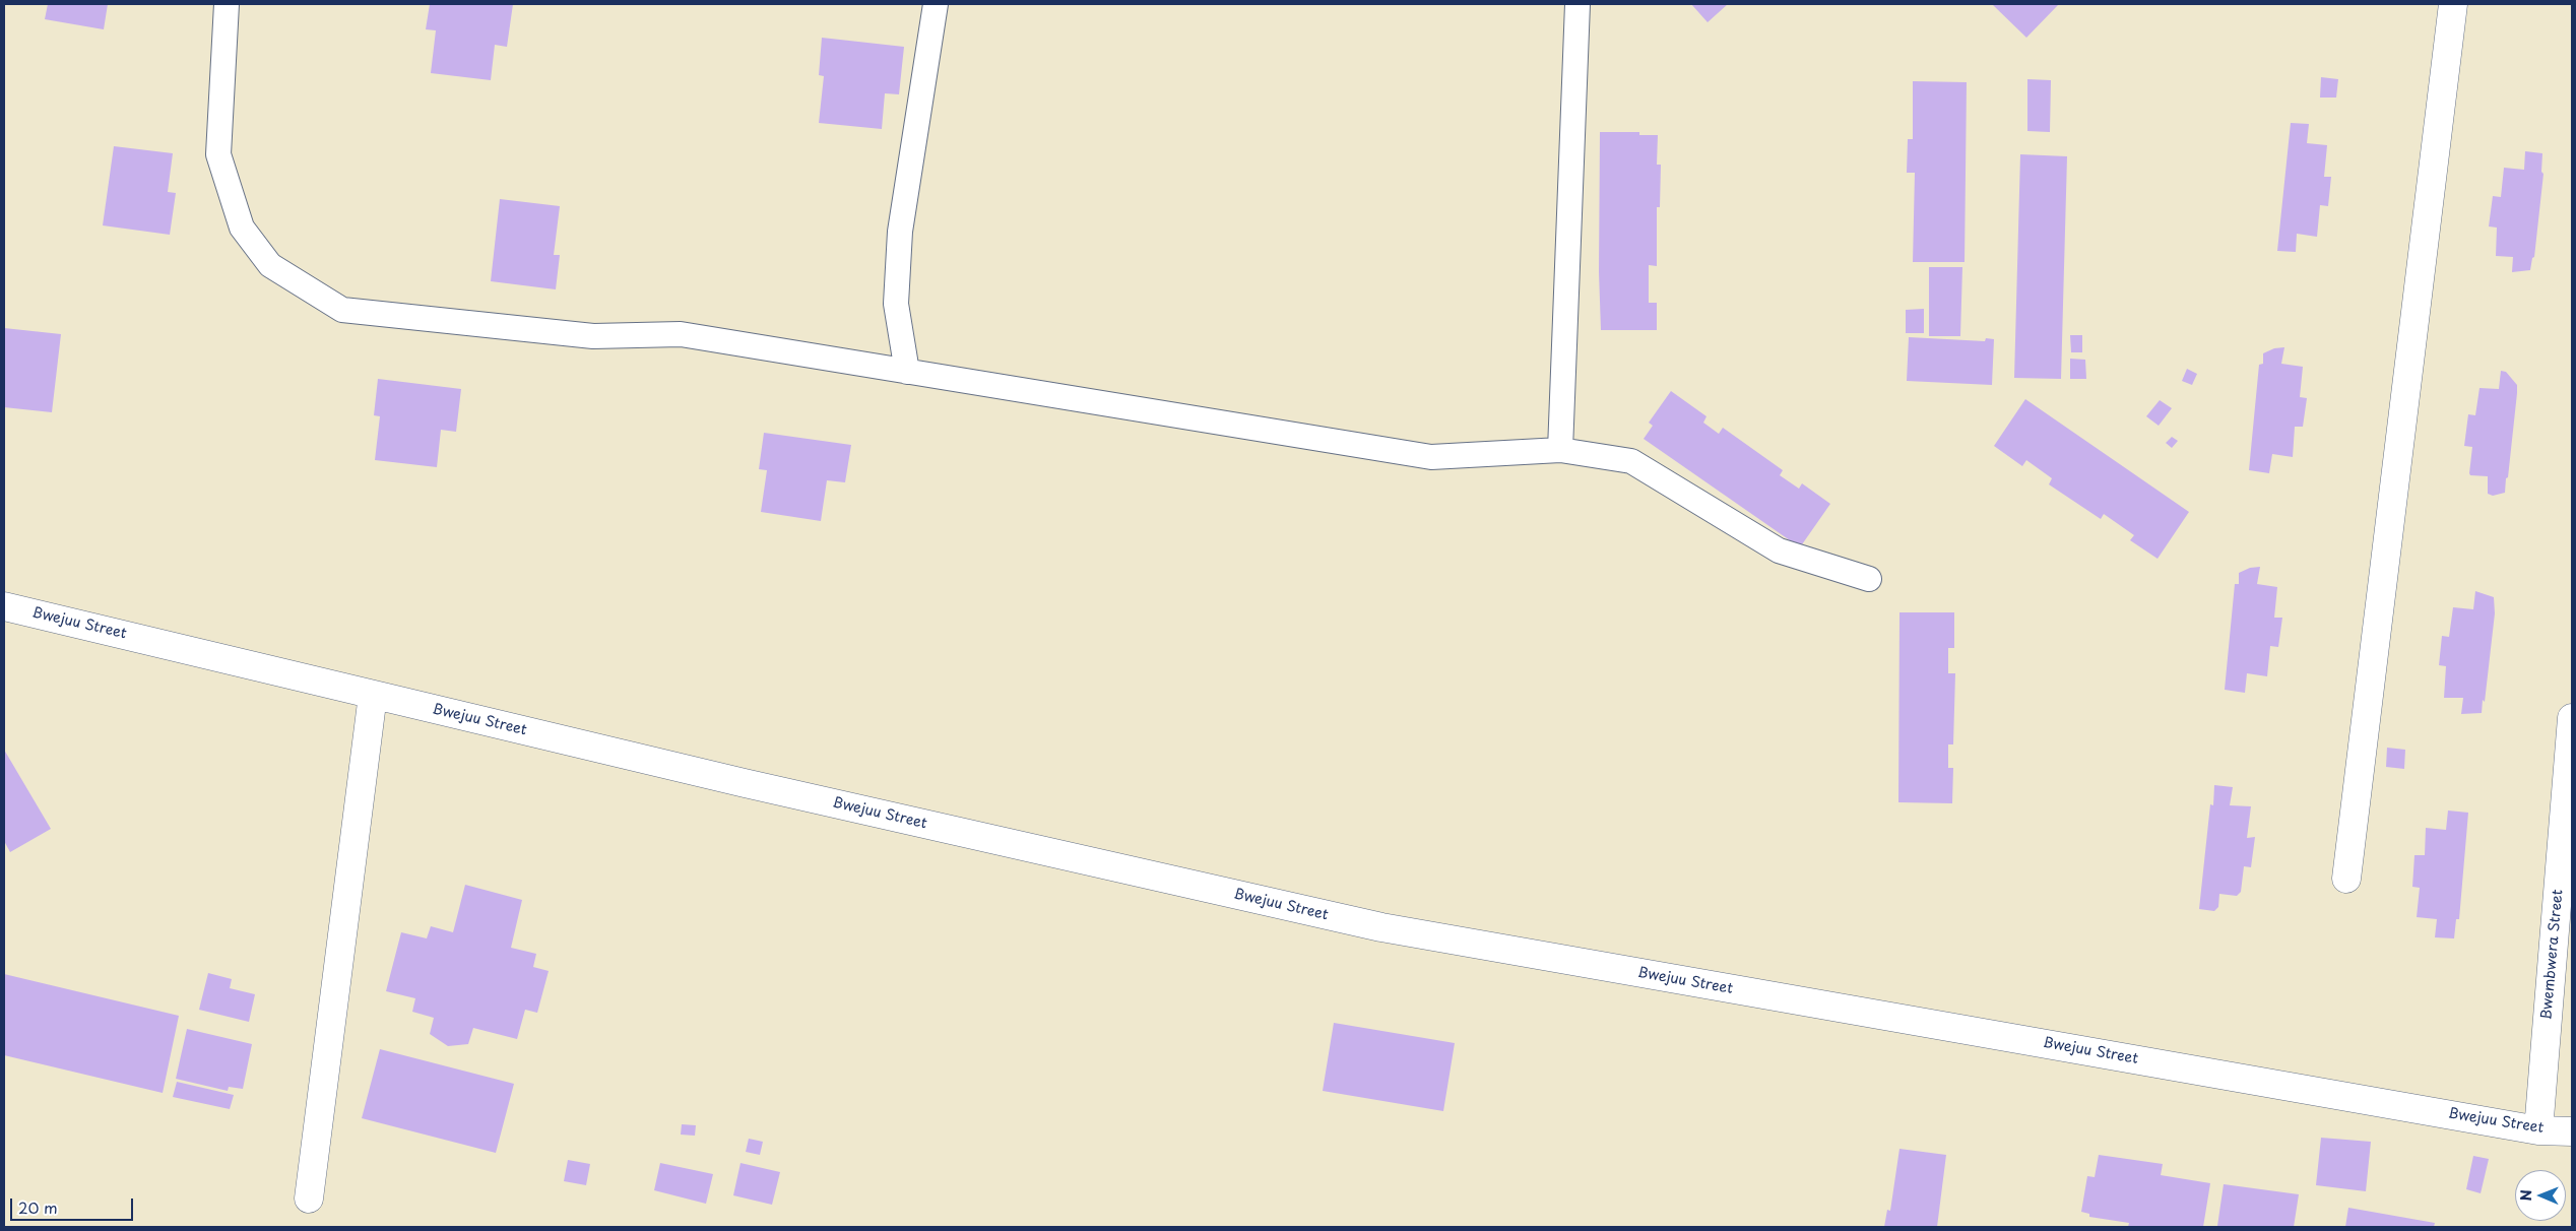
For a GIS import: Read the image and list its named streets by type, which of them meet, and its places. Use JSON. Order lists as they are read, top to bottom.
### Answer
{
  "streets": {
    "street": ["Bwejuu Street", "Bwembwera Street"]
  },
  "crossings": [
    ["Bwejuu Street", "Bwembwera Street"]
  ],
  "scale_bar": "20 m",
  "north": "left"
}
